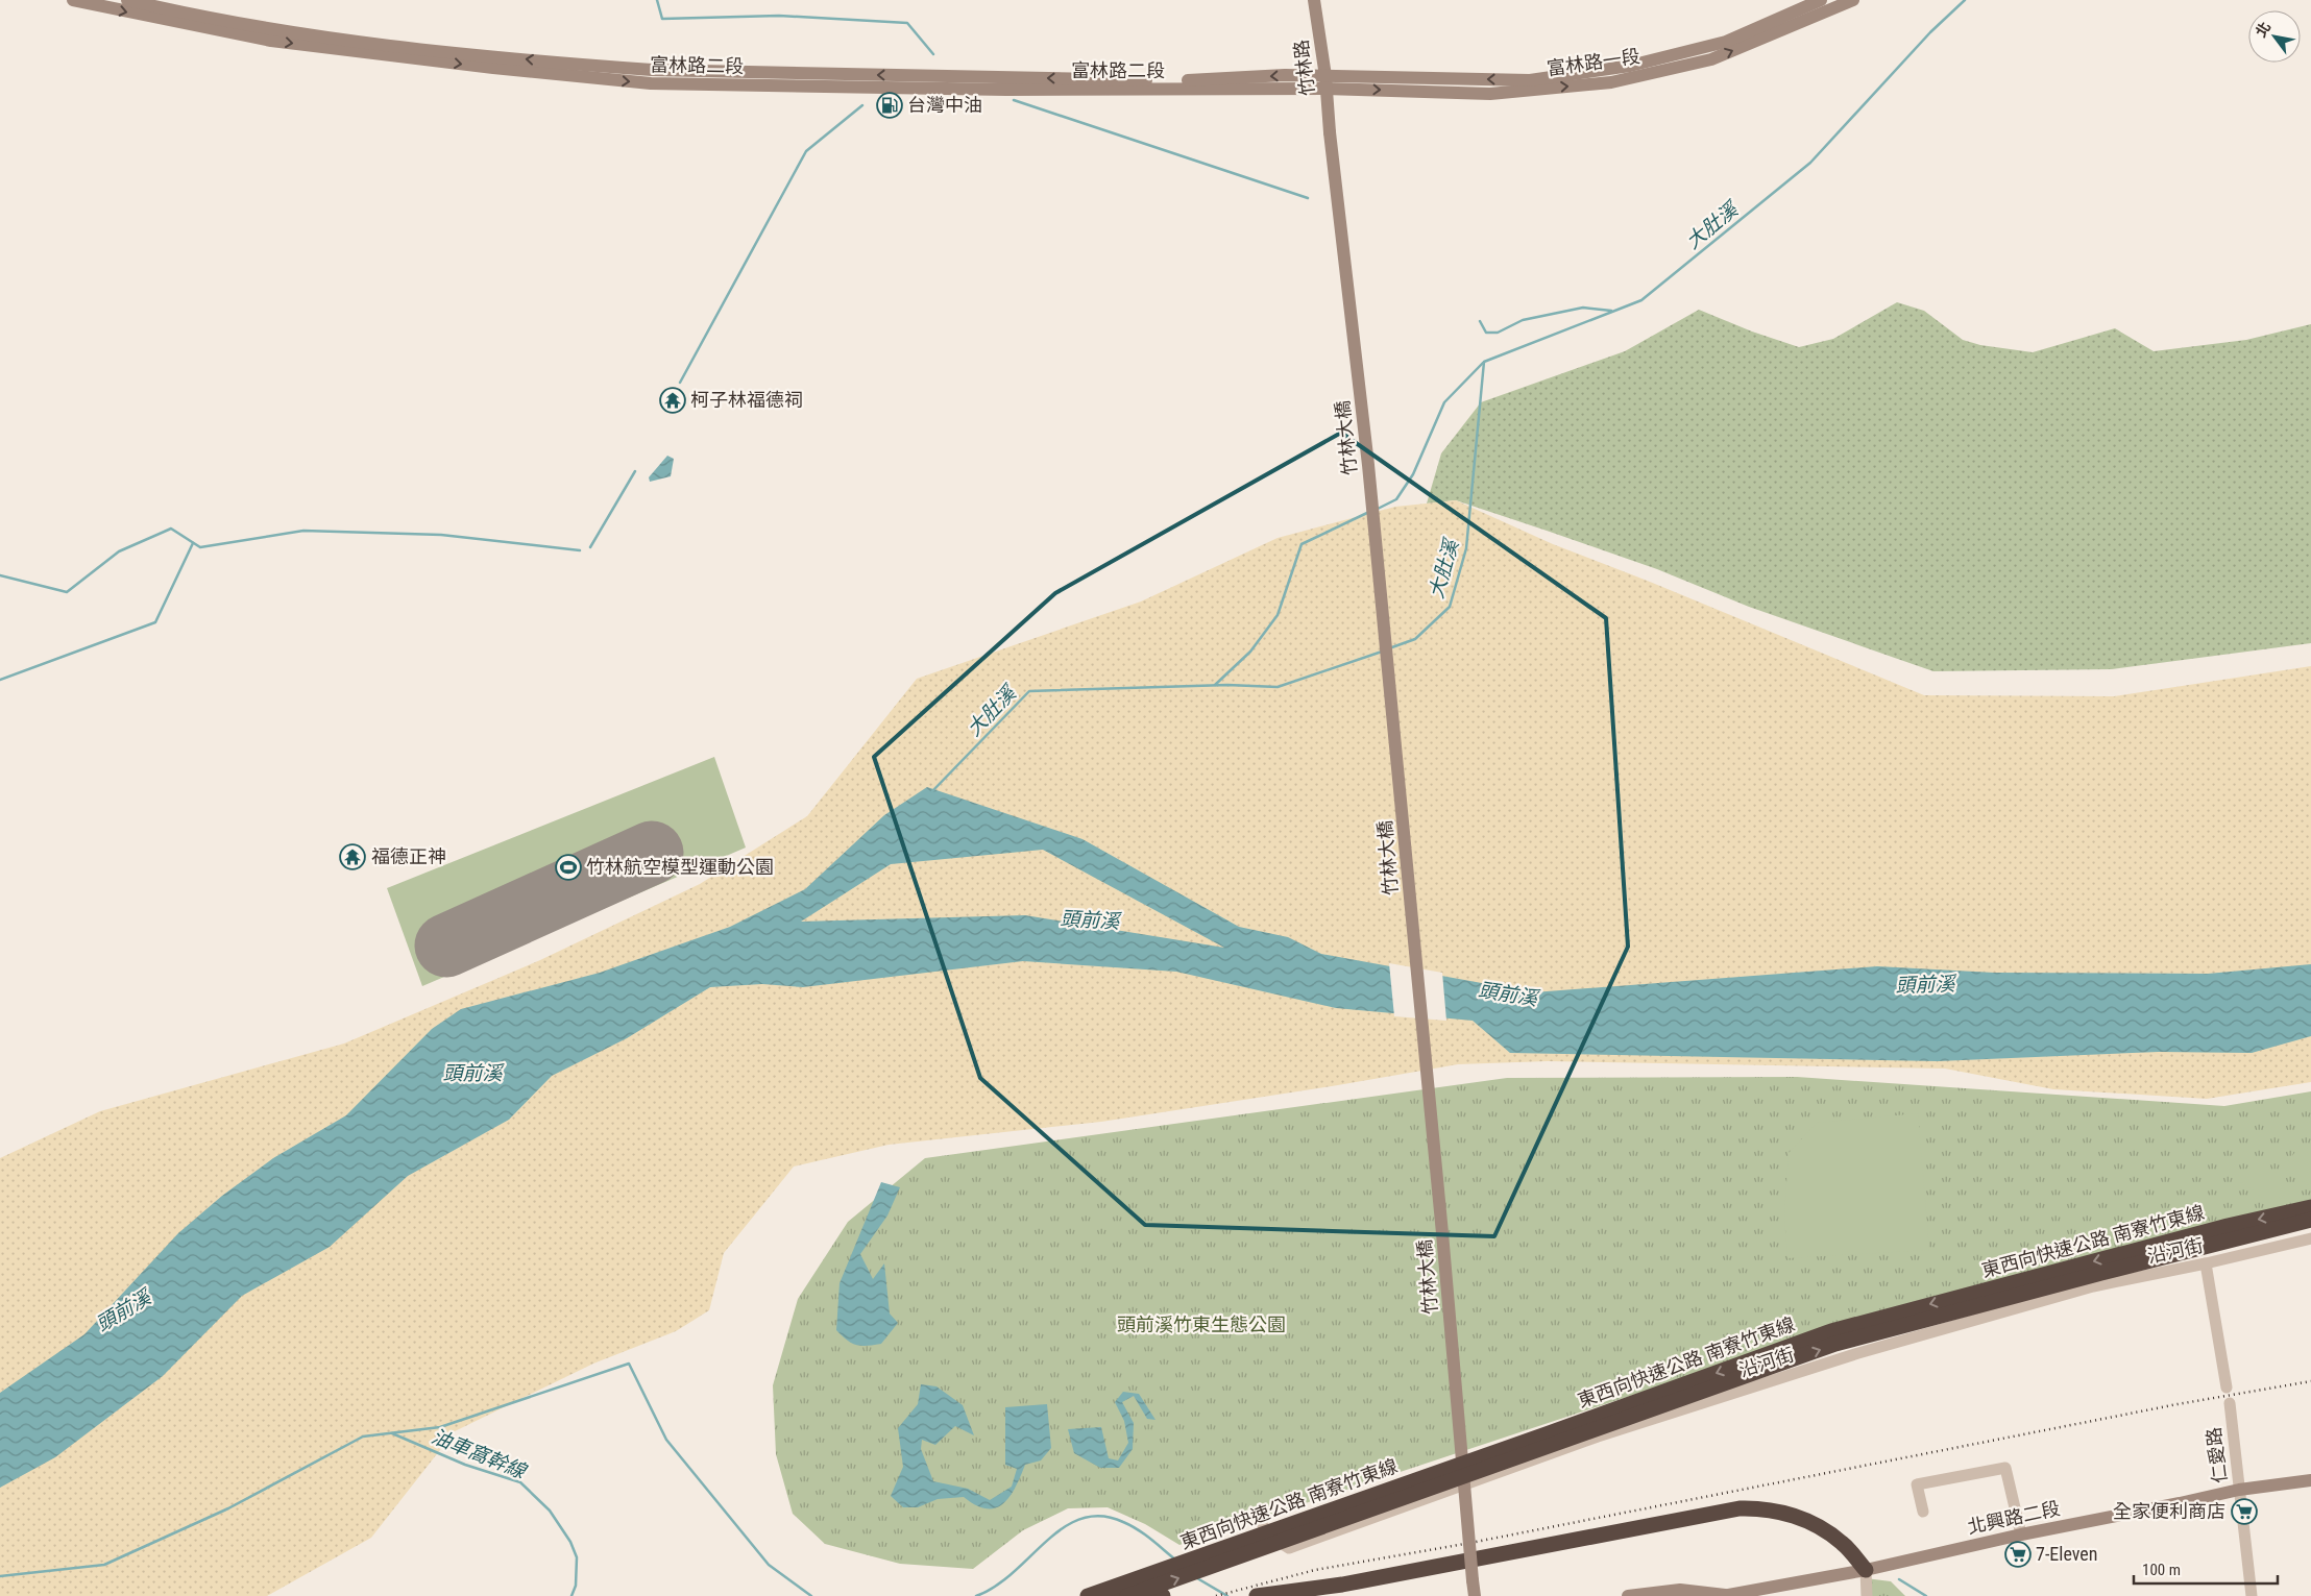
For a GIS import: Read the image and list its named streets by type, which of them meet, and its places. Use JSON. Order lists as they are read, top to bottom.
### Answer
{
  "streets": {
    "highway": ["東西向快速公路 南寮竹東線"],
    "main road": [
      "富林路一段",
      "富林路二段",
      "竹林路",
      "竹林大橋",
      "北興路二段"
    ],
    "street": ["沿河街", "仁愛路"]
  },
  "crossings": [
    ["富林路一段", "富林路二段"],
    ["富林路一段", "竹林路"],
    ["富林路二段", "竹林路"],
    ["竹林路", "竹林大橋"],
    ["仁愛路", "北興路二段"]
  ],
  "water": ["大肚溪", "頭前溪", "油車窩幹線"],
  "parks": ["頭前溪竹東生態公園"],
  "places": {
    "fuel station": ["台灣中油"],
    "temple": ["柯子林福德祠", "福德正神"],
    "sports": ["竹林航空模型運動公園"],
    "supermarket": ["全家便利商店", "7-Eleven"]
  },
  "scale_bar": "100 m",
  "north": "top left"
}
